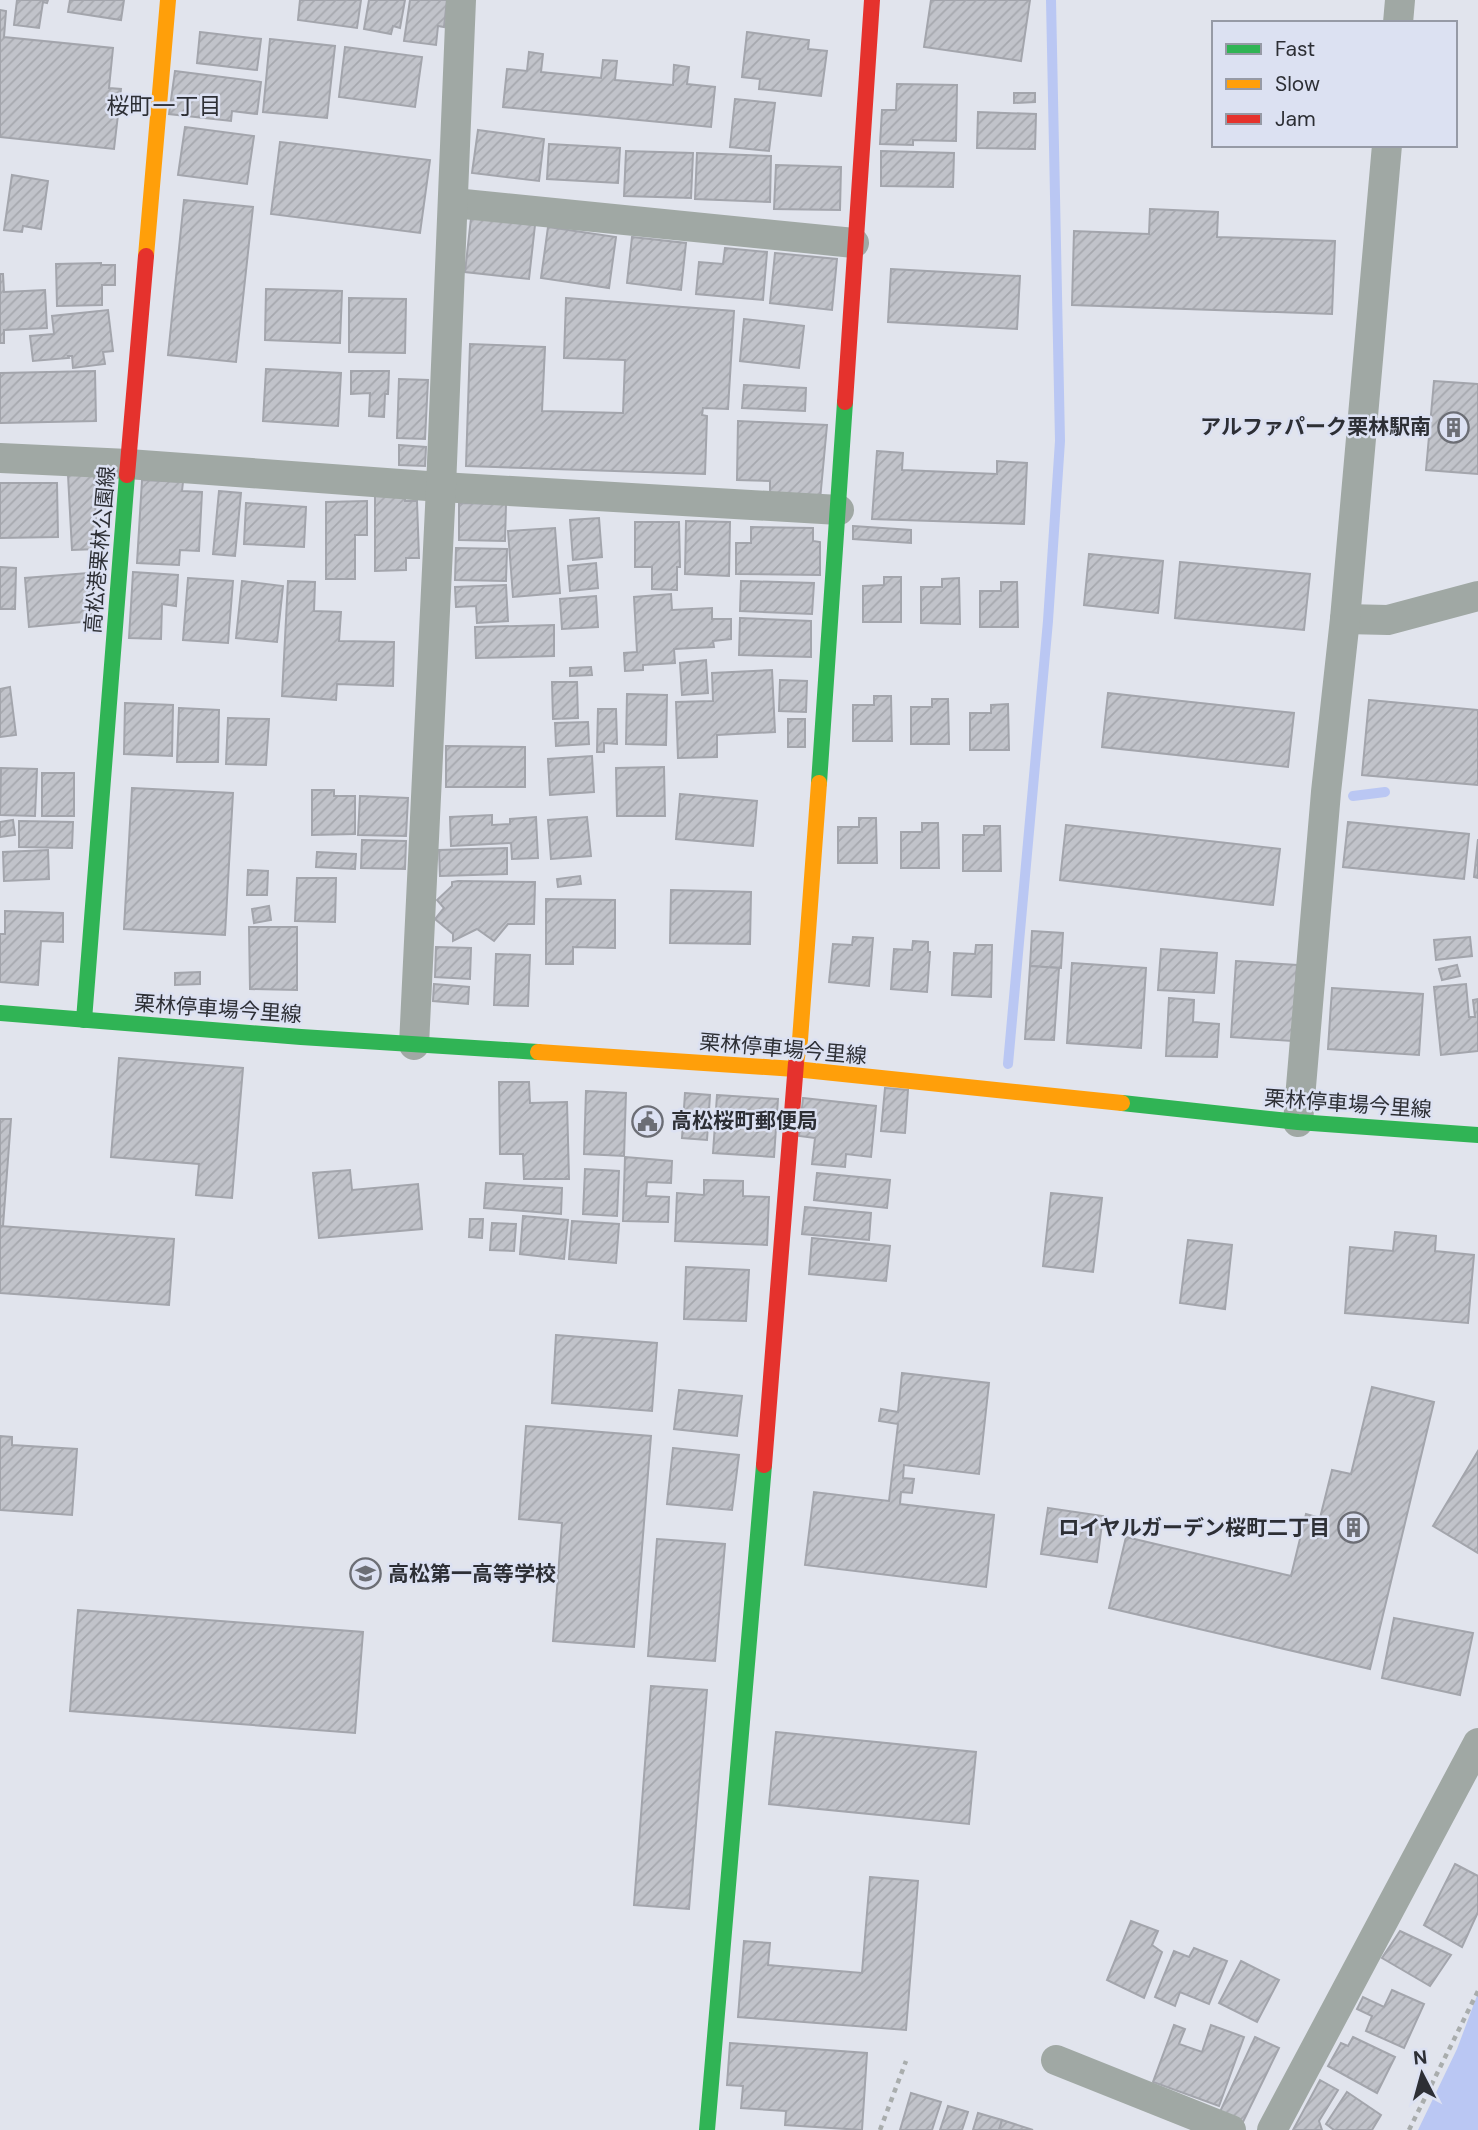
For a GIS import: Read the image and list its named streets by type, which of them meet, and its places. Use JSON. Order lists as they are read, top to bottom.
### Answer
{
  "streets": {
    "main road": ["高松港栗林公園線", "栗林停車場今里線"]
  },
  "crossings": [
    ["高松港栗林公園線", "栗林停車場今里線"]
  ],
  "districts": ["桜町一丁目"],
  "places": {
    "building": ["アルファパーク栗林駅南", "ロイヤルガーデン桜町二丁目"],
    "public building": ["高松桜町郵便局"],
    "school or university": ["高松第一高等学校"]
  },
  "legend": ["Fast", "Slow", "Jam"],
  "north": "top"
}
